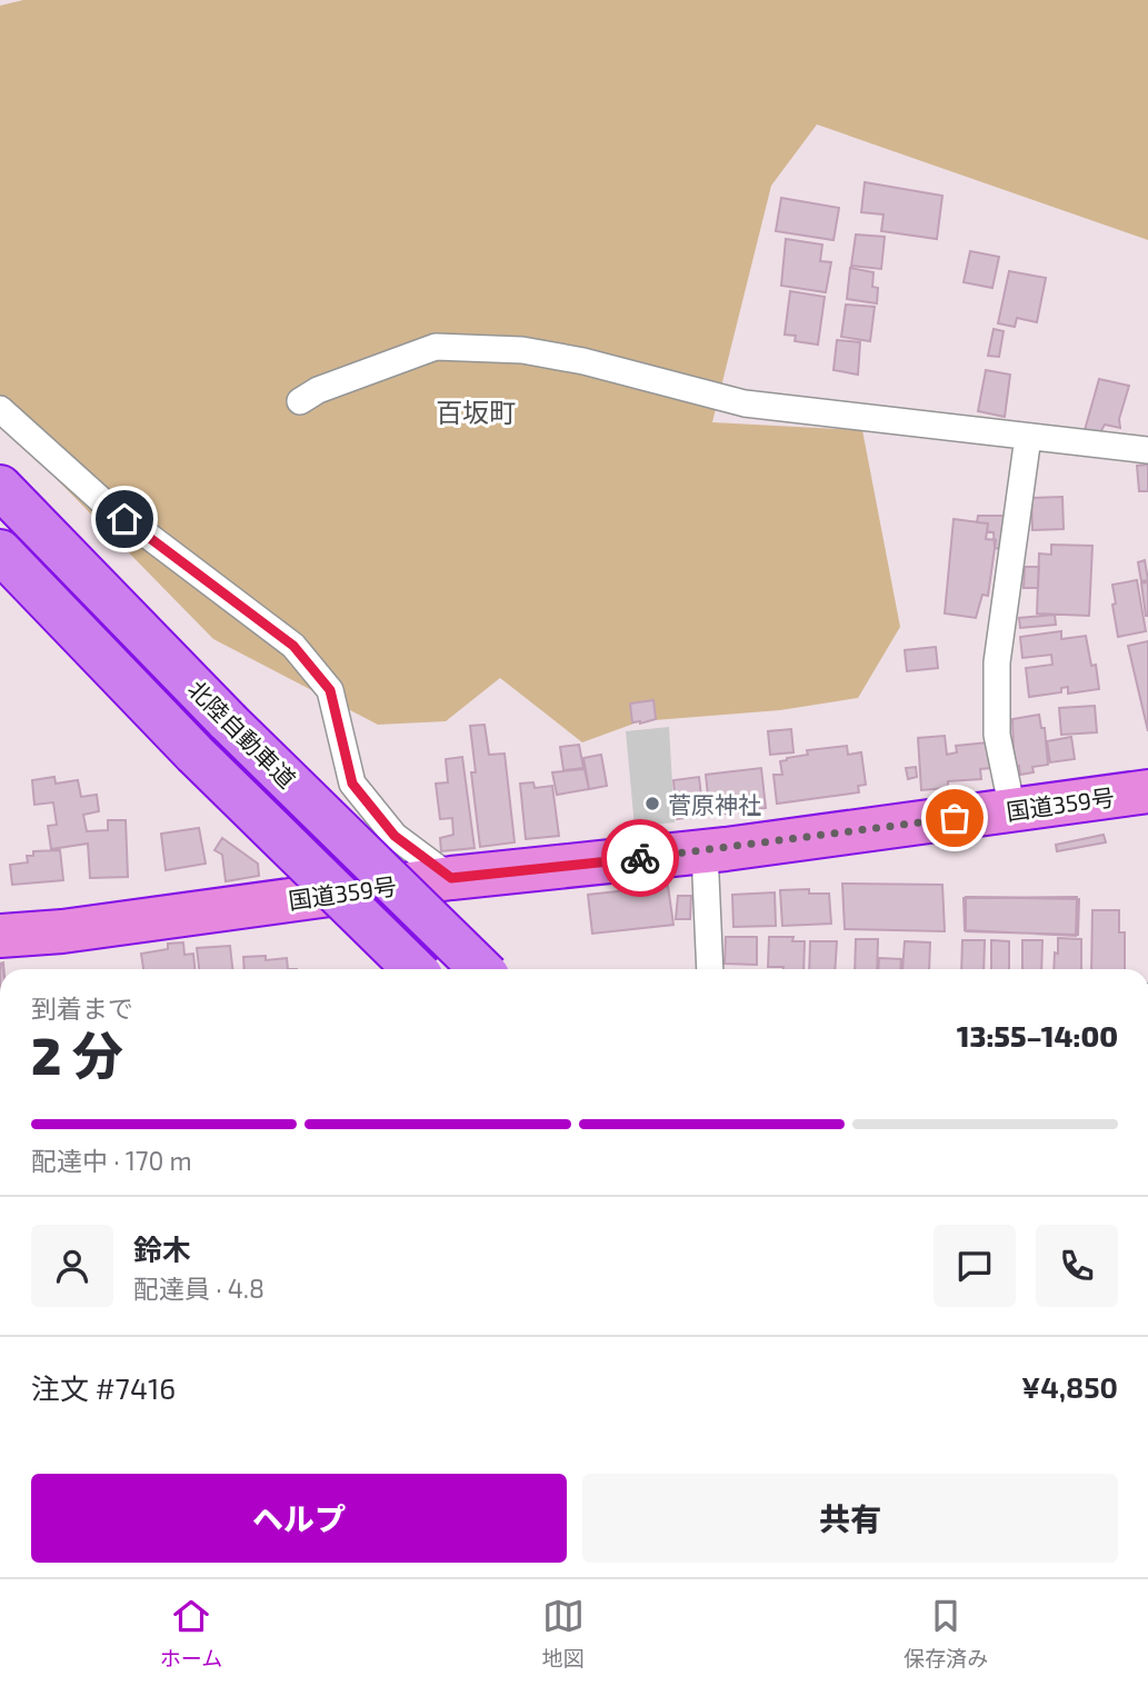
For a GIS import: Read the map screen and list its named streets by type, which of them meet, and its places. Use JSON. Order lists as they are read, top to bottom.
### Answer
{
  "streets": {
    "highway": ["北陸自動車道", "国道359号"]
  },
  "districts": ["百坂町"],
  "places": ["菅原神社"],
  "page": {
    "heading": ["2 分", "到着まで", "13:55–14:00"],
    "panel": [
      "鈴木",
      "配達員 · 4.8",
      "注文 #7416",
      "¥4,850"
    ],
    "bar": "配達中 · 170 m",
    "buttons": ["ヘルプ", "共有"],
    "tabs": ["ホーム", "地図", "保存済み"]
  }
}
